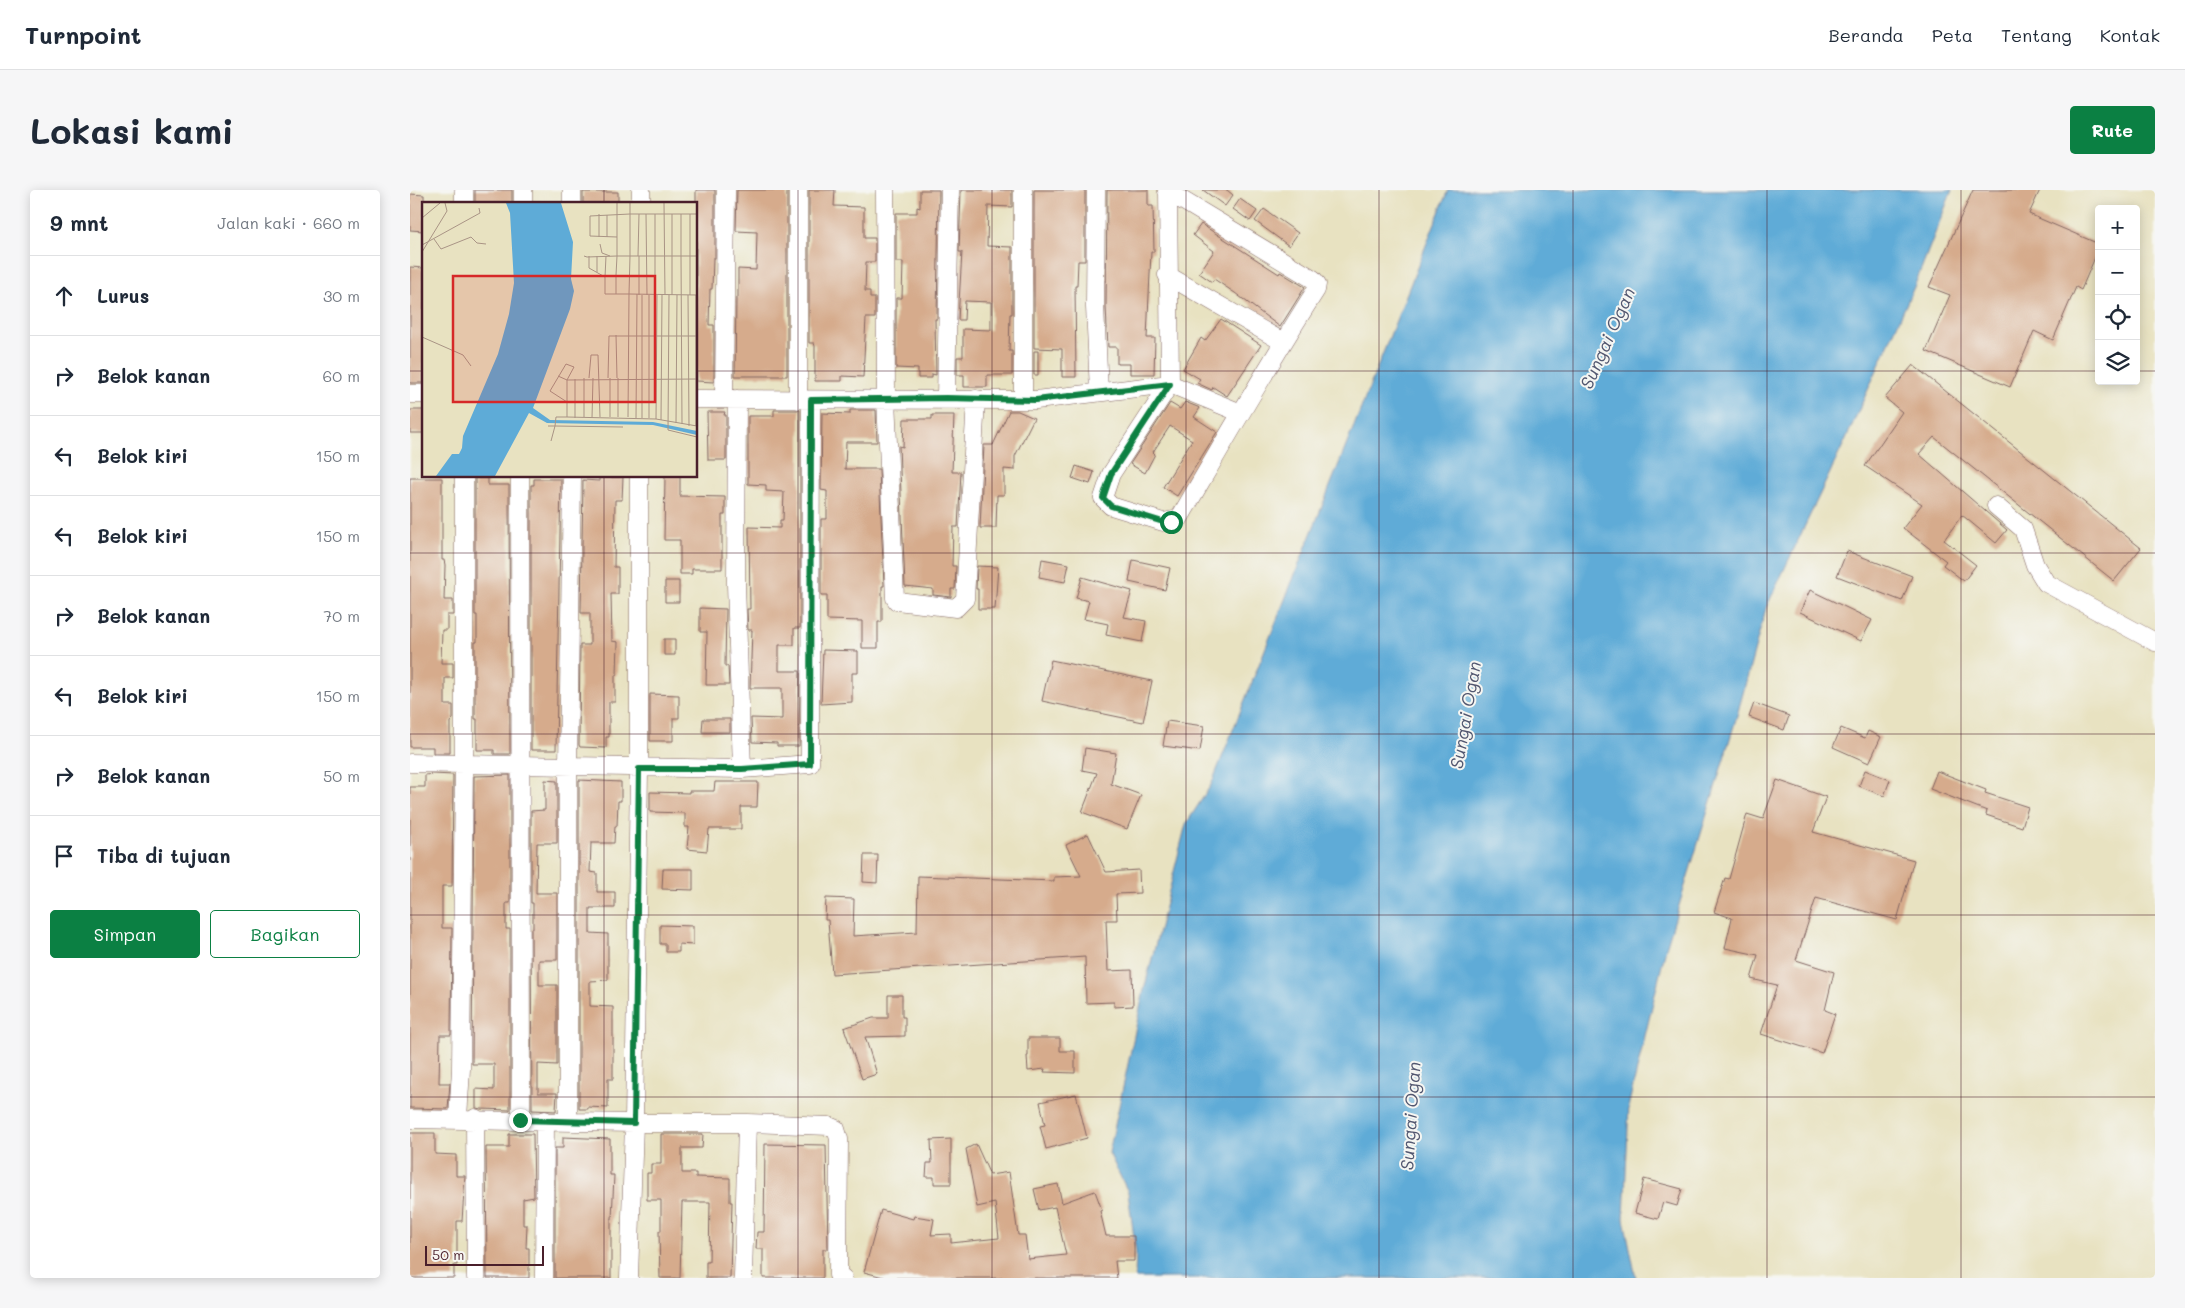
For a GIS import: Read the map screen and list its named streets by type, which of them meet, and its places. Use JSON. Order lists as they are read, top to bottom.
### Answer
{
  "water": ["Sungai Ogan"],
  "scale_bar": "50 m",
  "page": {
    "header": "Turnpoint",
    "nav": [
      "Beranda",
      "Peta",
      "Tentang",
      "Kontak"
    ],
    "buttons": [
      "Rute",
      ["Simpan", "Bagikan"]
    ],
    "title": "Lokasi kami",
    "heading": ["9 mnt", "Jalan kaki · 660 m"],
    "map_buttons": ["+", "−"],
    "list": [
      ["Lurus", "30 m"],
      ["Belok kanan", "60 m"],
      ["Belok kiri", "150 m"],
      ["Belok kiri", "150 m"],
      ["Belok kanan", "70 m"],
      ["Belok kiri", "150 m"],
      ["Belok kanan", "50 m"],
      "Tiba di tujuan"
    ],
    "scale": "50 m"
  }
}
